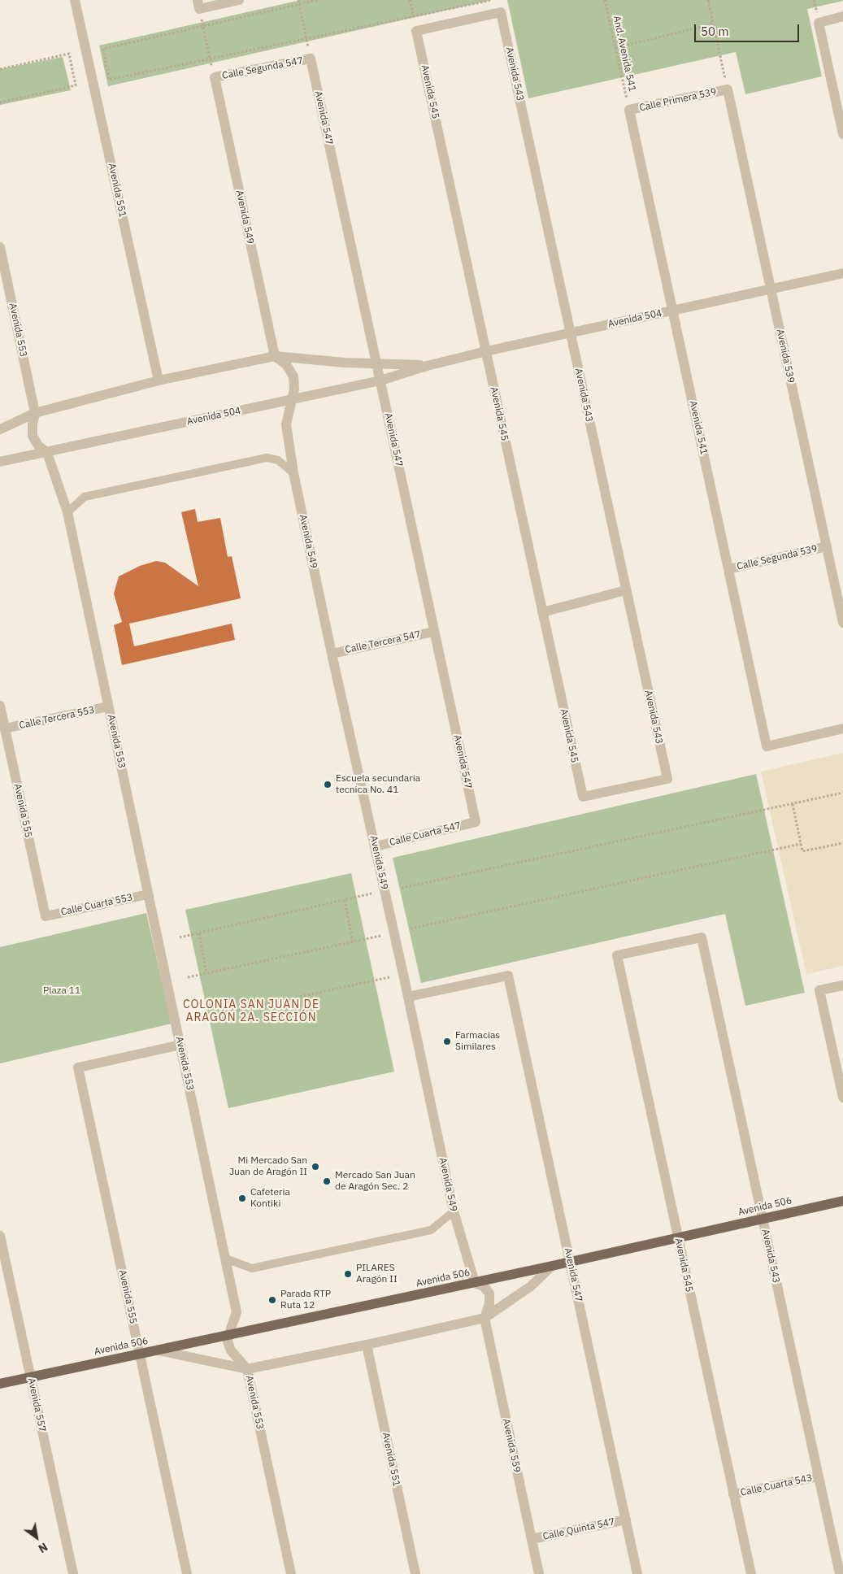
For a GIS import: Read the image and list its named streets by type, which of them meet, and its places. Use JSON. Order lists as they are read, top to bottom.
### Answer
{
  "streets": {
    "main road": ["Avenida 506"],
    "street": [
      "Calle Segunda 547",
      "Avenida 543",
      "Avenida 545",
      "Calle Primera 539",
      "Avenida 547",
      "Avenida 551",
      "Avenida 549",
      "Avenida 504",
      "Avenida 553",
      "Avenida 539",
      "Avenida 541",
      "Calle Segunda 539",
      "Calle Tercera 547",
      "Calle Tercera 553",
      "Avenida 555",
      "Calle Cuarta 547",
      "Calle Cuarta 553",
      "Avenida 557",
      "Avenida 559",
      "Calle Cuarta 543",
      "Calle Quinta 547"
    ],
    "path": ["And. Avenida 541"]
  },
  "crossings": [
    ["And. Avenida 541", "Calle Primera 539"],
    ["And. Avenida 541", "Avenida 541"],
    ["Calle Segunda 547", "Avenida 547"],
    ["Calle Segunda 547", "Avenida 549"],
    ["Avenida 543", "Avenida 545"],
    ["Avenida 543", "Avenida 504"],
    ["Avenida 543", "Avenida 506"],
    ["Avenida 543", "Calle Cuarta 543"],
    ["Avenida 545", "Avenida 504"],
    ["Avenida 545", "Avenida 506"],
    ["Avenida 545", "Calle Cuarta 543"],
    ["Calle Primera 539", "Avenida 539"],
    ["Calle Primera 539", "Avenida 541"],
    ["Avenida 547", "Avenida 549"],
    ["Avenida 547", "Avenida 504"],
    ["Avenida 547", "Calle Tercera 547"],
    ["Avenida 547", "Calle Cuarta 547"],
    ["Avenida 547", "Avenida 506"],
    ["Avenida 547", "Calle Quinta 547"],
    ["Avenida 551", "Avenida 504"],
    ["Avenida 549", "Avenida 504"],
    ["Avenida 549", "Calle Tercera 547"],
    ["Avenida 549", "Calle Cuarta 547"],
    ["Avenida 549", "Avenida 506"],
    ["Avenida 504", "Avenida 553"],
    ["Avenida 504", "Avenida 539"],
    ["Avenida 504", "Avenida 541"],
    ["Avenida 553", "Calle Tercera 553"],
    ["Avenida 553", "Avenida 555"],
    ["Avenida 553", "Calle Cuarta 553"],
    ["Avenida 553", "Avenida 506"],
    ["Avenida 539", "Calle Segunda 539"],
    ["Avenida 541", "Calle Segunda 539"],
    ["Calle Tercera 553", "Avenida 555"],
    ["Avenida 555", "Calle Cuarta 553"],
    ["Avenida 555", "Avenida 506"],
    ["Avenida 506", "Avenida 557"],
    ["Avenida 559", "Calle Quinta 547"]
  ],
  "districts": ["COLONIA SAN JUAN DE ARAGÓN 2A. SECCIÓN"],
  "parks": ["Plaza 11"],
  "places": [
    "Escuela secundaria tecnica No. 41",
    "Farmacias Similares",
    "Mi Mercado San Juan de Aragón II",
    "Mercado San Juan de Aragón Sec. 2",
    "Cafeteria Kontiki",
    "PILARES Aragón II",
    "Parada RTP Ruta 12"
  ],
  "scale_bar": "50 m",
  "north": "bottom right"
}
